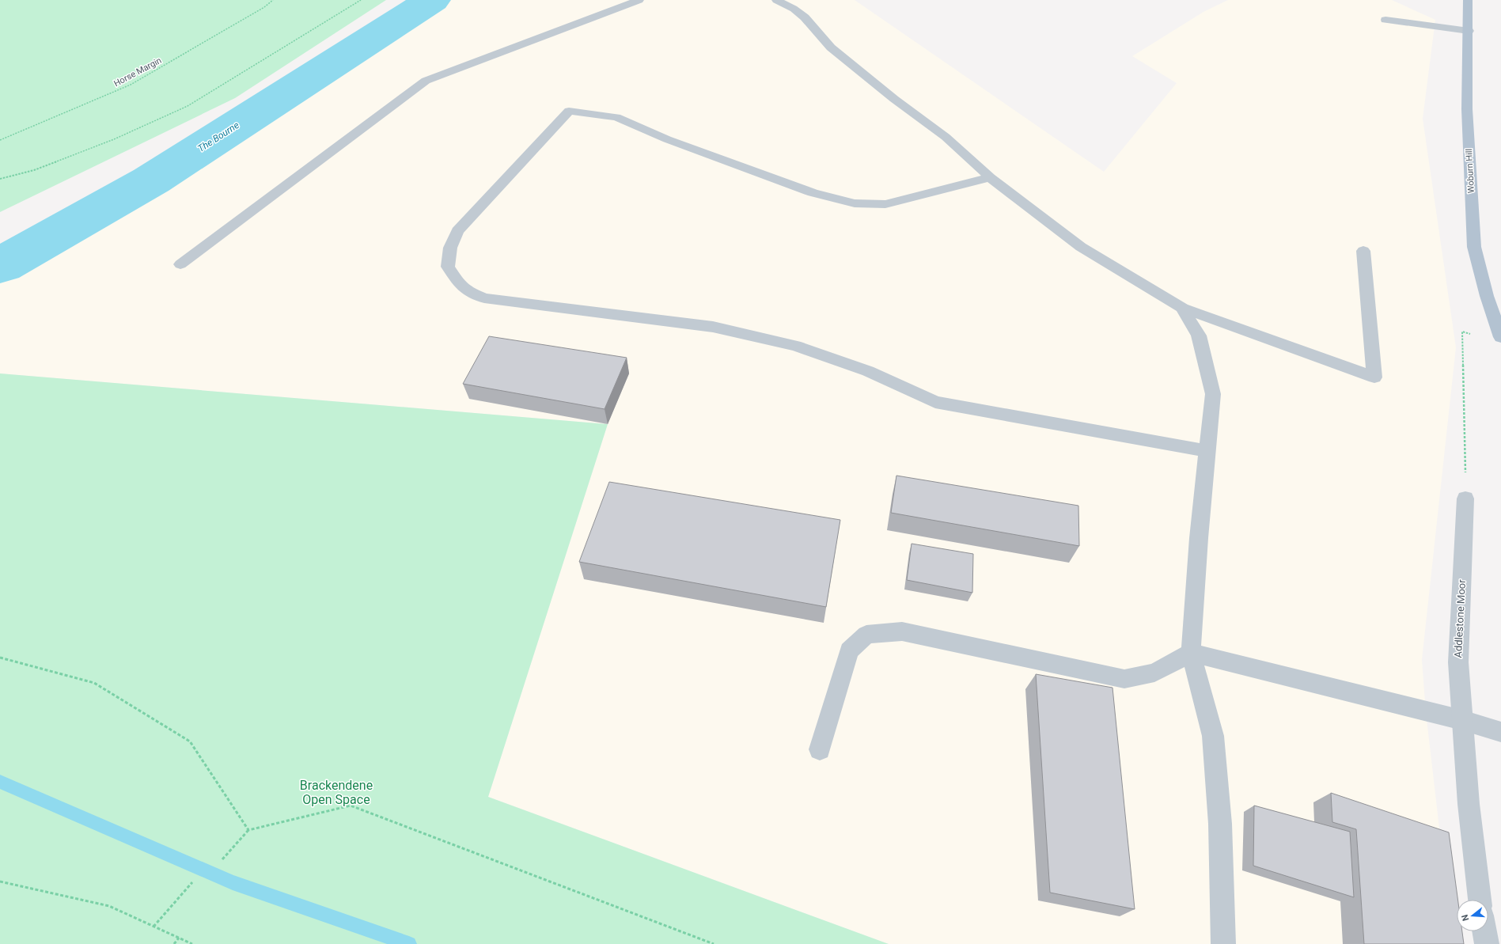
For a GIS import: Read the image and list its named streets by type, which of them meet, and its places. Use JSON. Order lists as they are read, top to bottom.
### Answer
{
  "streets": {
    "main road": ["Woburn Hill"],
    "street": ["Addlestone Moor"],
    "path": ["Horse Margin"]
  },
  "water": ["The Bourne"],
  "parks": ["Brackendene Open Space"],
  "north": "left"
}
